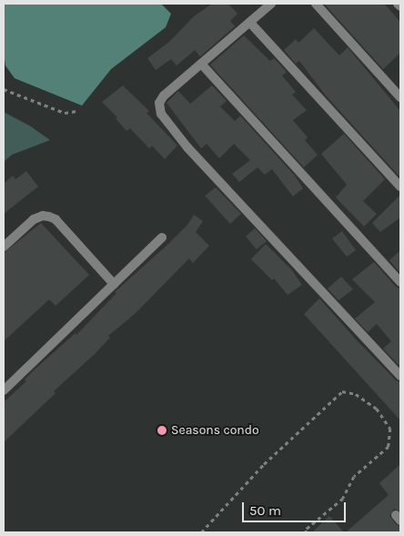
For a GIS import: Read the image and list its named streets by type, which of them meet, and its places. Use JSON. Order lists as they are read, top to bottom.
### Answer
{
  "places": ["Seasons condo"],
  "scale_bar": "50 m"
}
